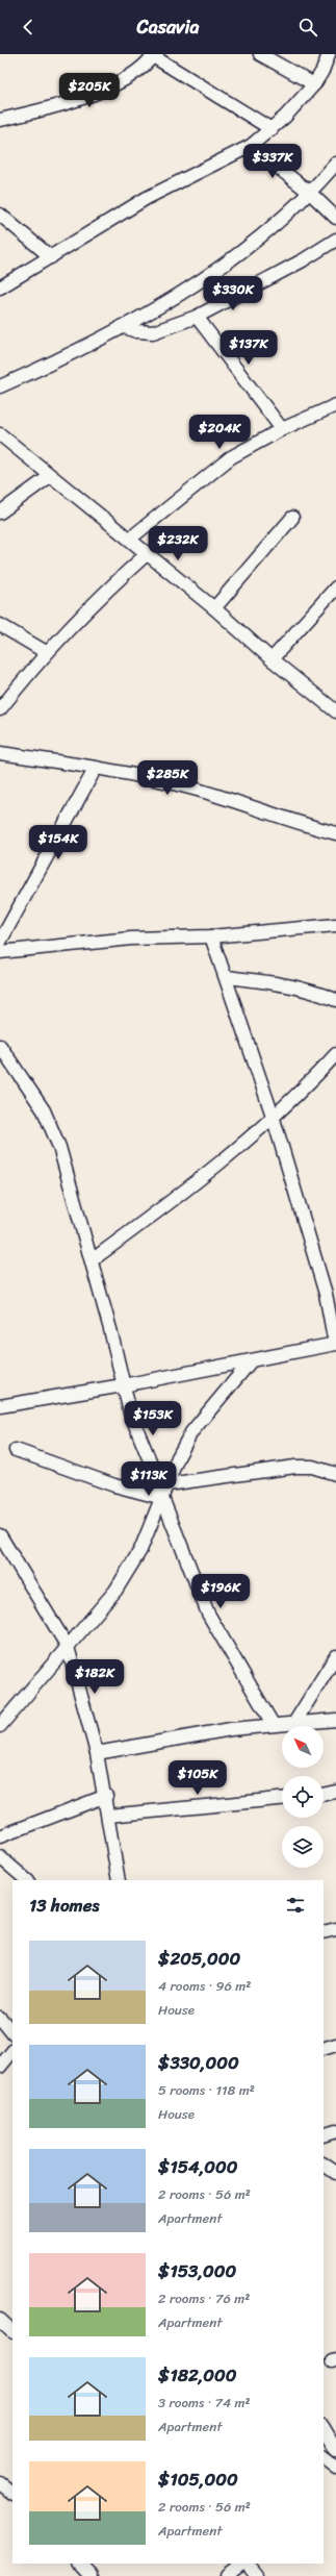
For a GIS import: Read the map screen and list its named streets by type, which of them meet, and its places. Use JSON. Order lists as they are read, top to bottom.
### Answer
{
  "north": "top left",
  "page": {
    "header": "Casavia",
    "price": [
      "$205K",
      "$337K",
      "$330K",
      "$137K",
      "$204K",
      "$232K",
      "$285K",
      "$154K",
      "$153K",
      "$113K",
      "$196K",
      "$182K",
      "$105K"
    ],
    "heading": "13 homes",
    "list": [
      {
        "name": "$205,000",
        "note": "4 rooms · 96 m² · House"
      },
      {
        "name": "$330,000",
        "note": "5 rooms · 118 m² · House"
      },
      {
        "name": "$154,000",
        "note": "2 rooms · 56 m² · Apartment"
      },
      {
        "name": "$153,000",
        "note": "2 rooms · 76 m² · Apartment"
      },
      {
        "name": "$182,000",
        "note": "3 rooms · 74 m² · Apartment"
      },
      {
        "name": "$105,000",
        "note": "2 rooms · 56 m² · Apartment"
      }
    ]
  }
}
